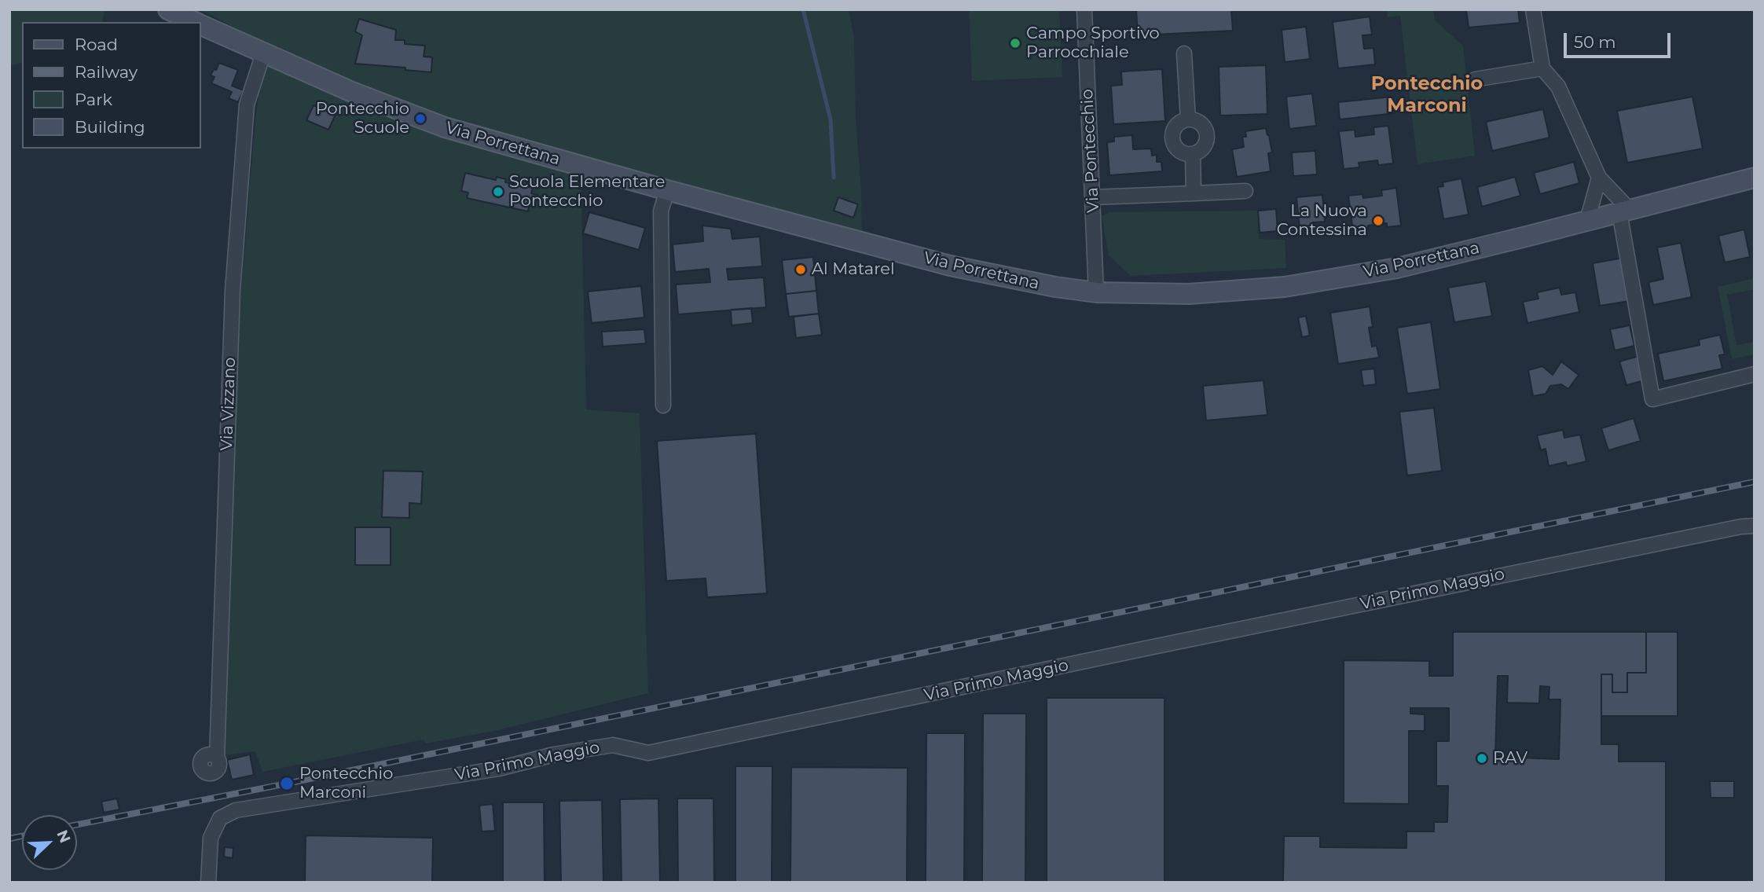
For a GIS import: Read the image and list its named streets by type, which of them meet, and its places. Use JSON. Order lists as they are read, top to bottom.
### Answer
{
  "streets": {
    "main road": ["Via Porrettana"],
    "street": ["Via Pontecchio", "Via Vizzano", "Via Primo Maggio"]
  },
  "crossings": [
    ["Via Porrettana", "Via Pontecchio"],
    ["Via Porrettana", "Via Vizzano"]
  ],
  "districts": ["Pontecchio Marconi"],
  "places": [
    "Campo Sportivo Parrocchiale",
    "Pontecchio Scuole",
    "Scuola Elementare Pontecchio",
    "La Nuova Contessina",
    "Al Matarel",
    "RAV",
    "Pontecchio Marconi"
  ],
  "legend": [
    "Road",
    "Railway",
    "Park",
    "Building"
  ],
  "scale_bar": "50 m",
  "north": "top right"
}
